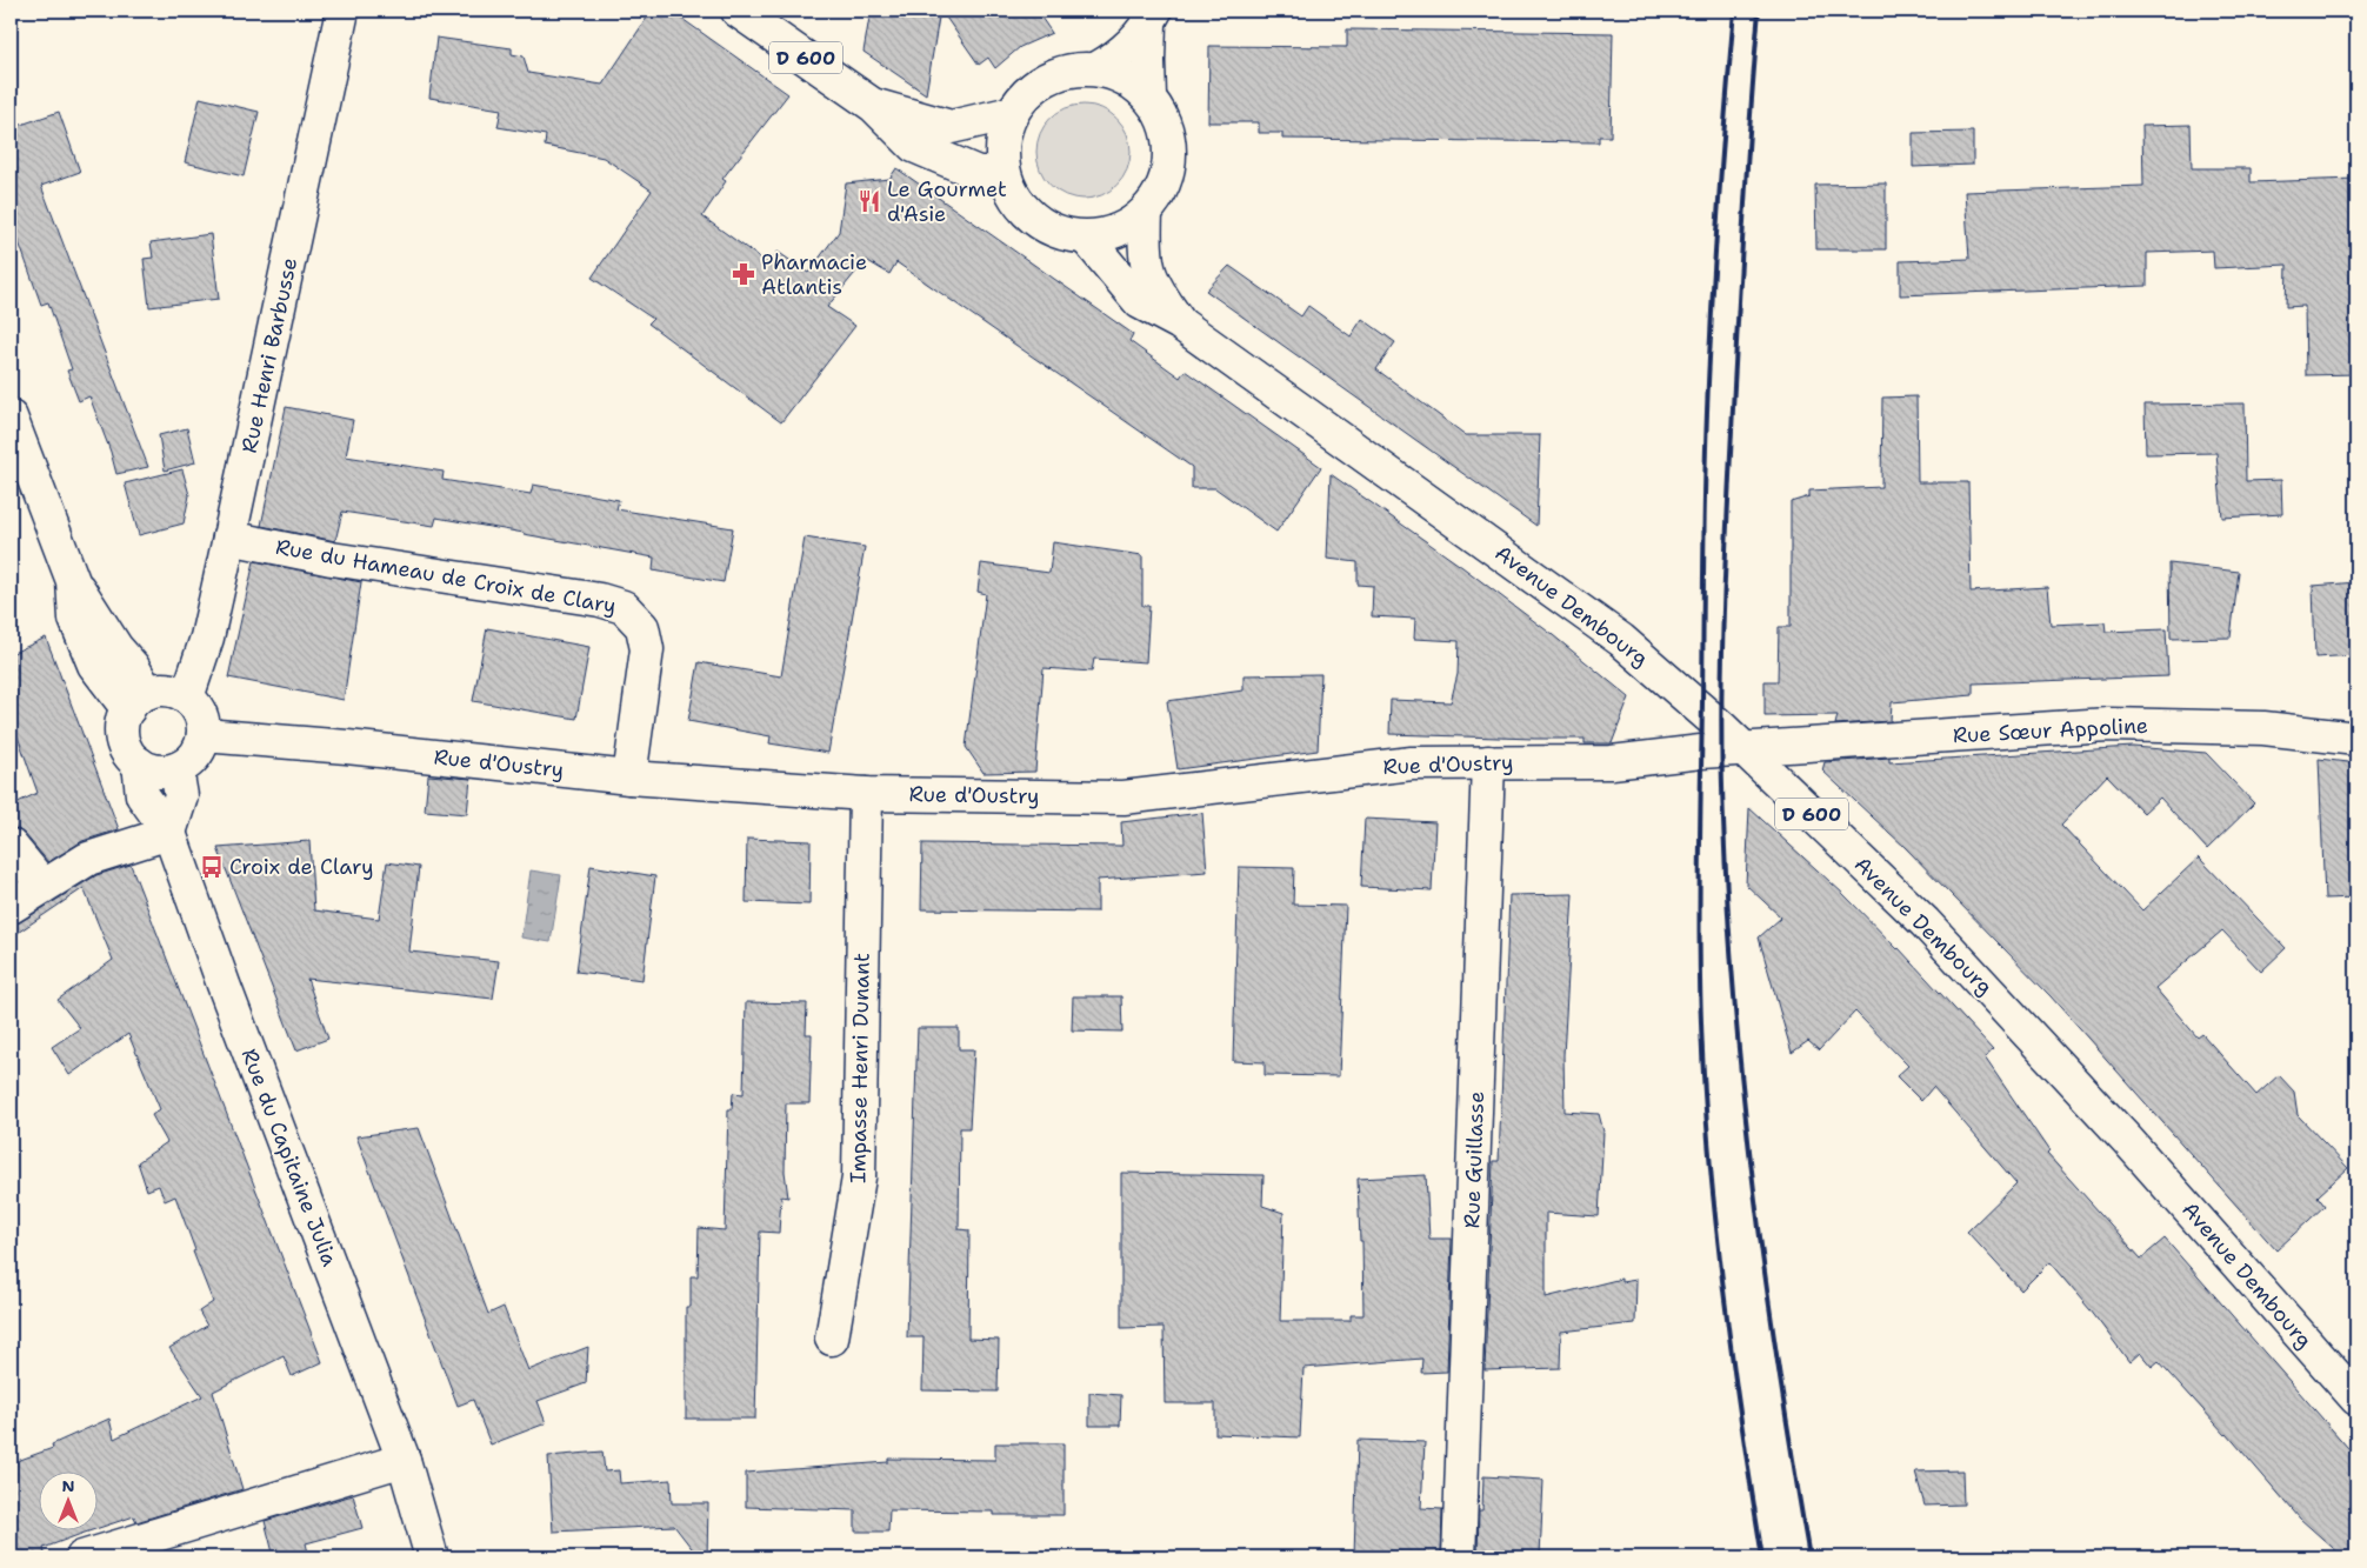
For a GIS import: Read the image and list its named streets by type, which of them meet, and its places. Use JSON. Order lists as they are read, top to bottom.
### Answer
{
  "streets": {
    "street": [
      "D 600",
      "Rue Henri Barbusse",
      "Rue du Hameau de Croix de Clary",
      "Avenue Dembourg",
      "Rue Sœur Appoline",
      "Rue d'Oustry",
      "Impasse Henri Dunant",
      "Rue du Capitaine Julia",
      "Rue Guillasse"
    ]
  },
  "crossings": [
    ["D 600", "Avenue Dembourg"],
    ["Rue Henri Barbusse", "Rue du Hameau de Croix de Clary"],
    ["Rue Henri Barbusse", "Rue d'Oustry"],
    ["Rue Henri Barbusse", "Rue du Capitaine Julia"],
    ["Rue du Hameau de Croix de Clary", "Rue d'Oustry"],
    ["Avenue Dembourg", "Rue Sœur Appoline"],
    ["Avenue Dembourg", "Rue d'Oustry"],
    ["Rue Sœur Appoline", "Rue d'Oustry"],
    ["Rue d'Oustry", "Impasse Henri Dunant"],
    ["Rue d'Oustry", "Rue du Capitaine Julia"],
    ["Rue d'Oustry", "Rue Guillasse"]
  ],
  "places": {
    "restaurant": ["Le Gourmet d'Asie"],
    "pharmacy": ["Pharmacie Atlantis"],
    "bus stop": ["Croix de Clary"]
  },
  "north": "top"
}
